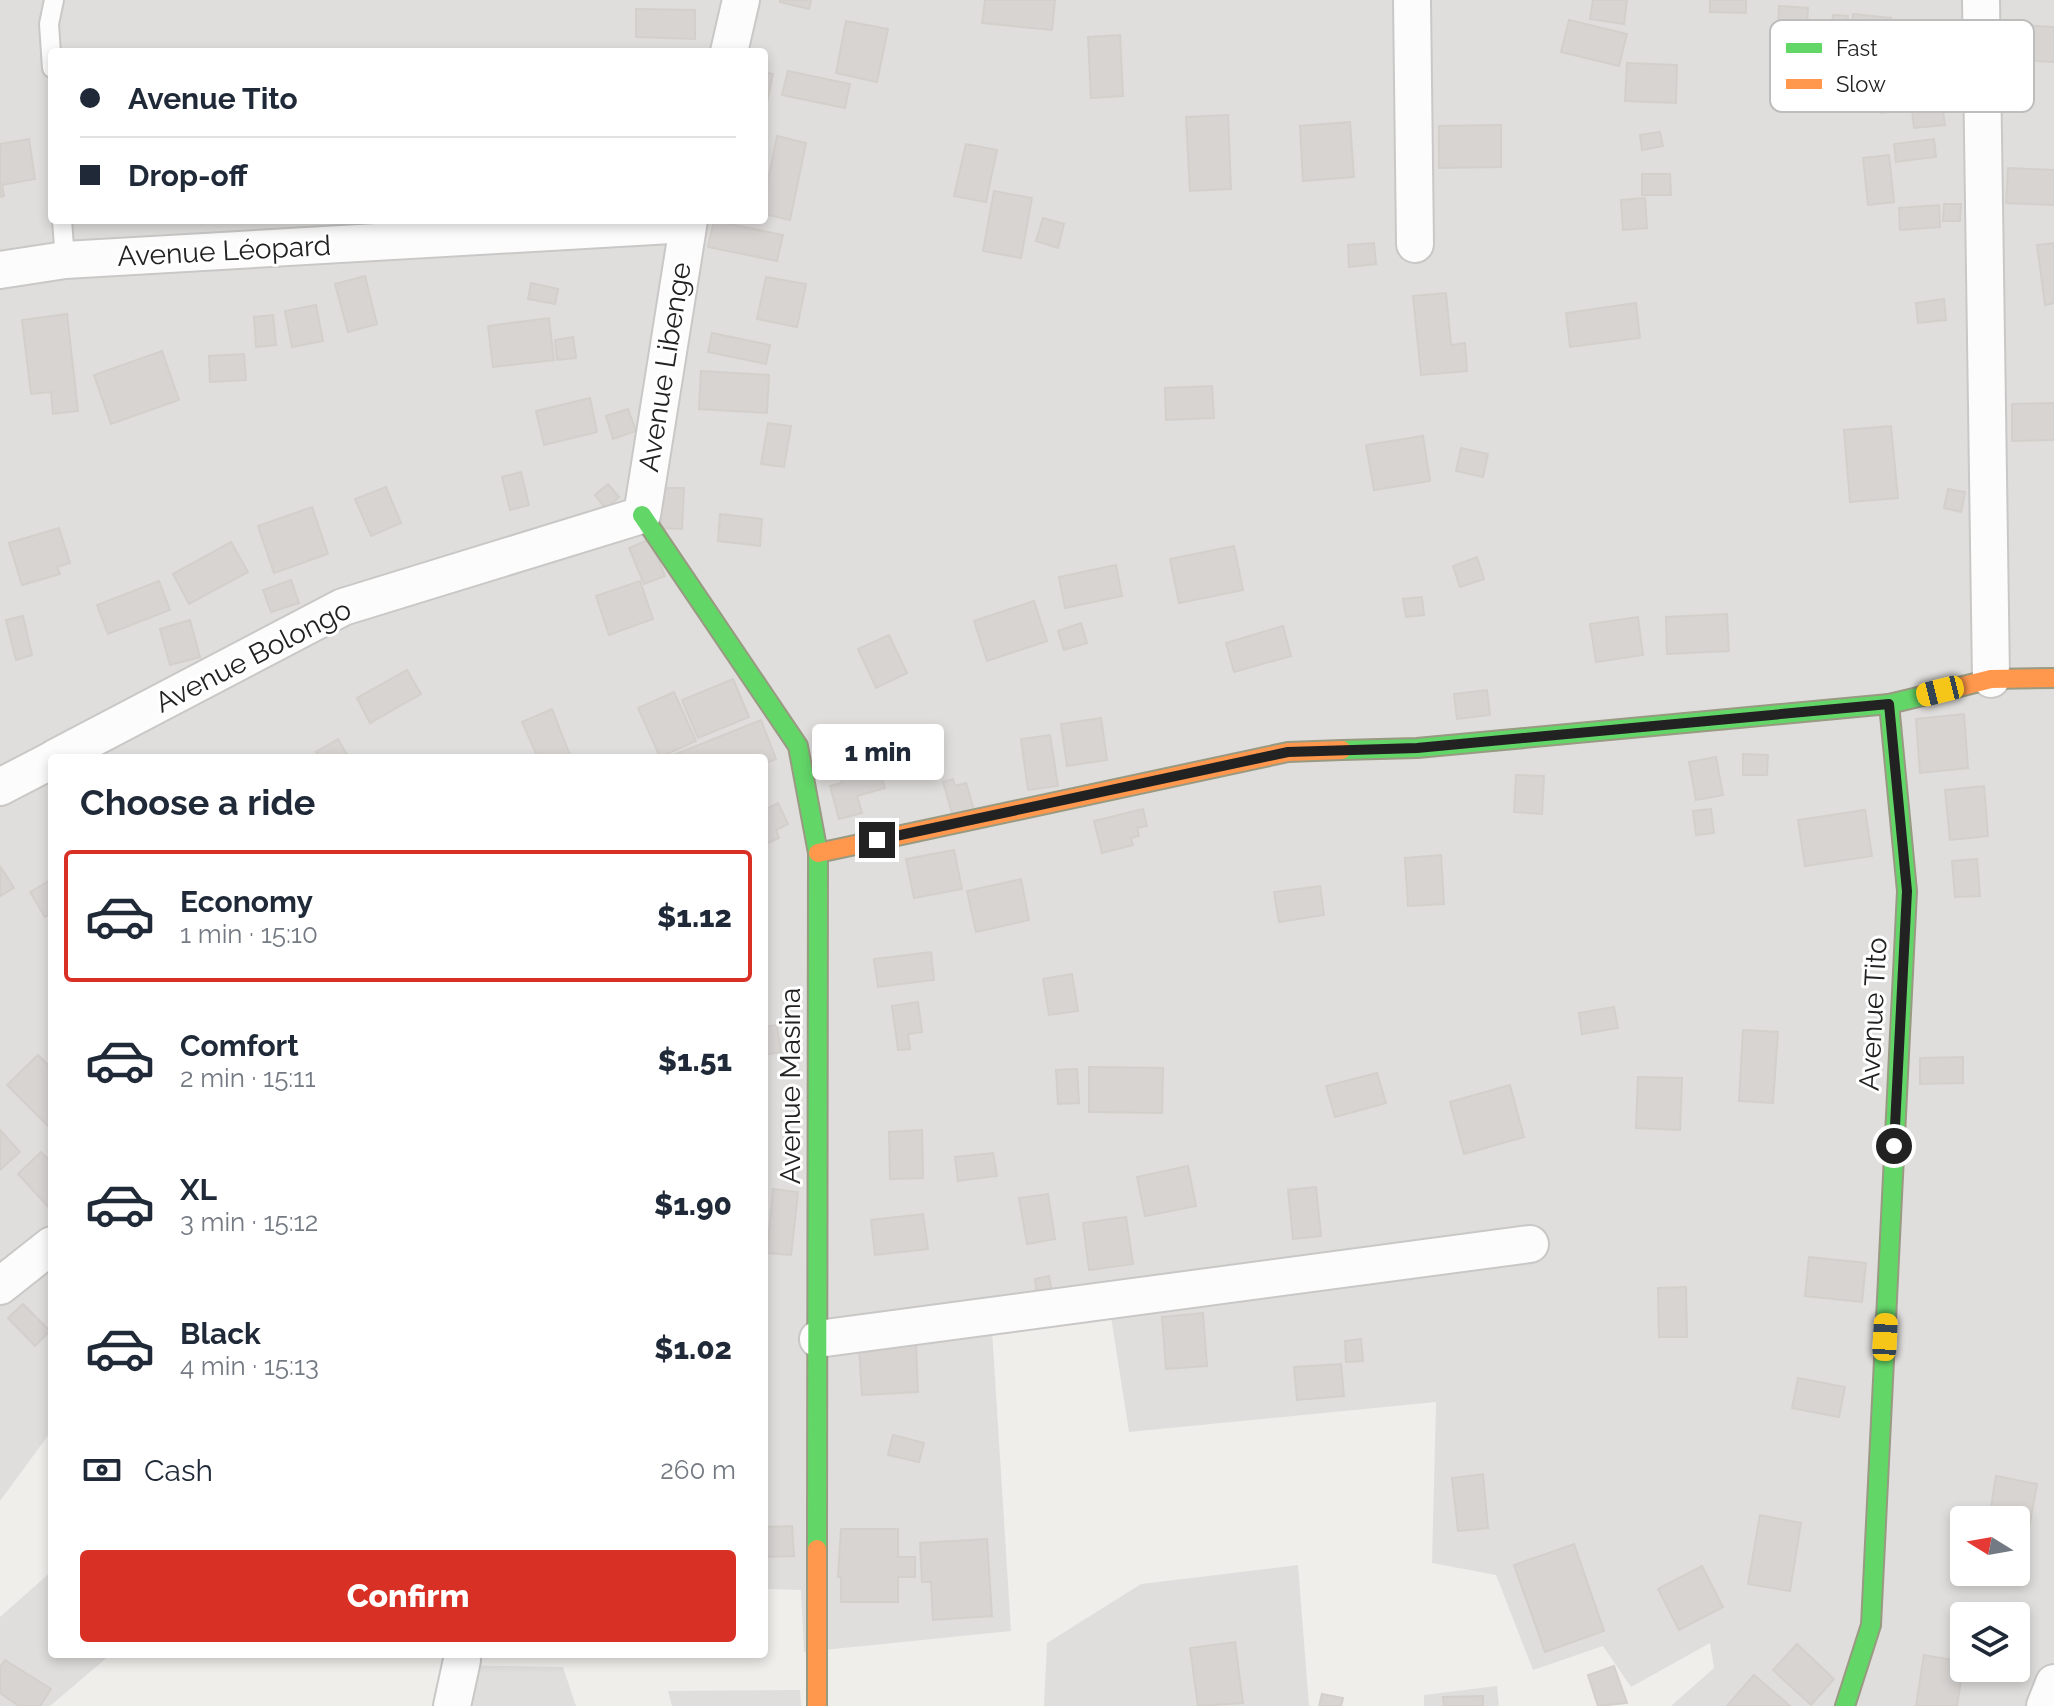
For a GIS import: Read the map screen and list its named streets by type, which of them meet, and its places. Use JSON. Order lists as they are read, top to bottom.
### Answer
{
  "streets": {
    "street": [
      "Avenue Léopard",
      "Avenue Libenge",
      "Avenue Bolongo",
      "Avenue Tito",
      "Avenue Masina"
    ]
  },
  "crossings": [
    ["Avenue Libenge", "Avenue Bolongo"],
    ["Avenue Libenge", "Avenue Masina"],
    ["Avenue Bolongo", "Avenue Masina"]
  ],
  "legend": ["Fast", "Slow"],
  "north": "left",
  "page": {
    "banner": ["Avenue Tito", "Drop-off"],
    "bubble": "1 min",
    "heading": "Choose a ride",
    "list": [
      {
        "name": "Economy",
        "note": "1 min · 15:10",
        "value": "$1.12"
      },
      {
        "name": "Comfort",
        "note": "2 min · 15:11",
        "value": "$1.51"
      },
      {
        "name": "XL",
        "note": "3 min · 15:12",
        "value": "$1.90"
      },
      {
        "name": "Black",
        "note": "4 min · 15:13",
        "value": "$1.02"
      }
    ],
    "pay": ["Cash", "260 m"],
    "buttons": "Confirm"
  }
}
